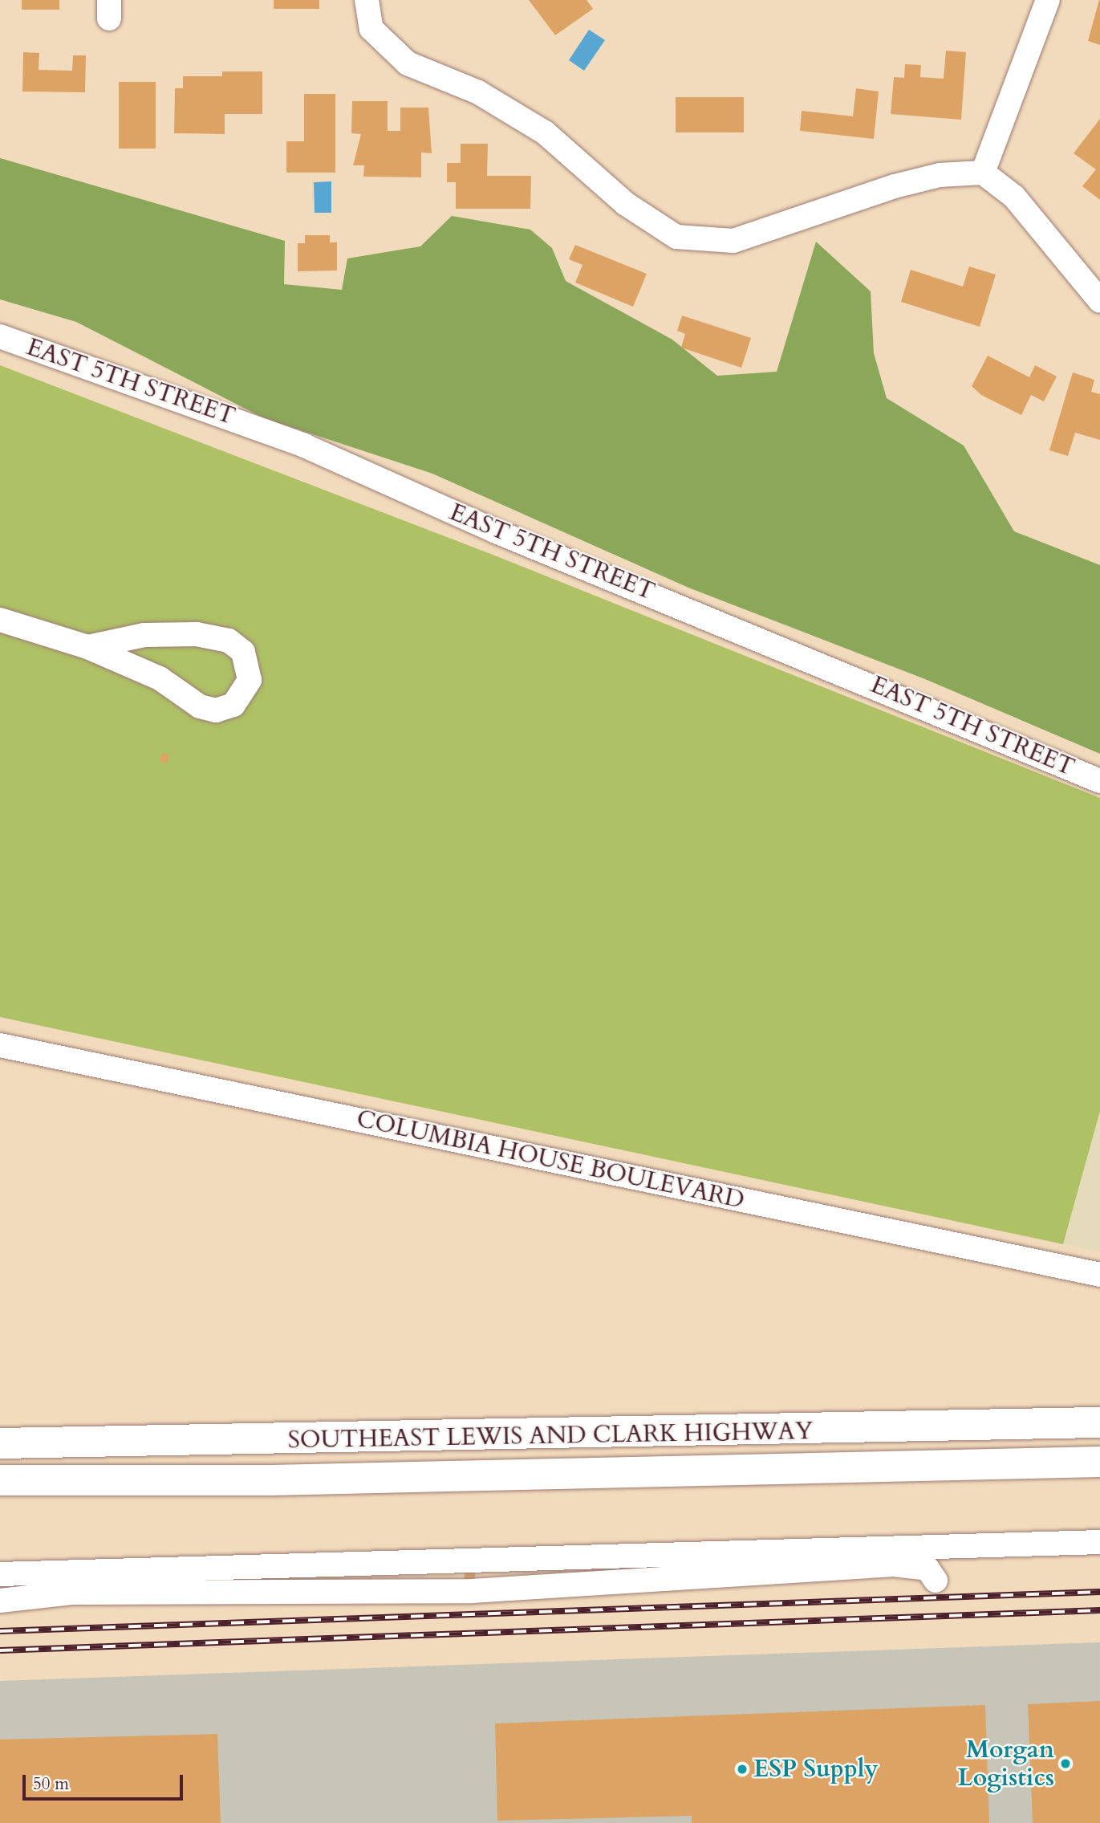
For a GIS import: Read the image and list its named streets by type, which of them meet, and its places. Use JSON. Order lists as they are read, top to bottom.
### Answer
{
  "streets": {
    "highway": ["SOUTHEAST LEWIS AND CLARK HIGHWAY"],
    "street": ["EAST 5TH STREET", "COLUMBIA HOUSE BOULEVARD"]
  },
  "places": ["Morgan Logistics", "ESP Supply"],
  "scale_bar": "50 m"
}
